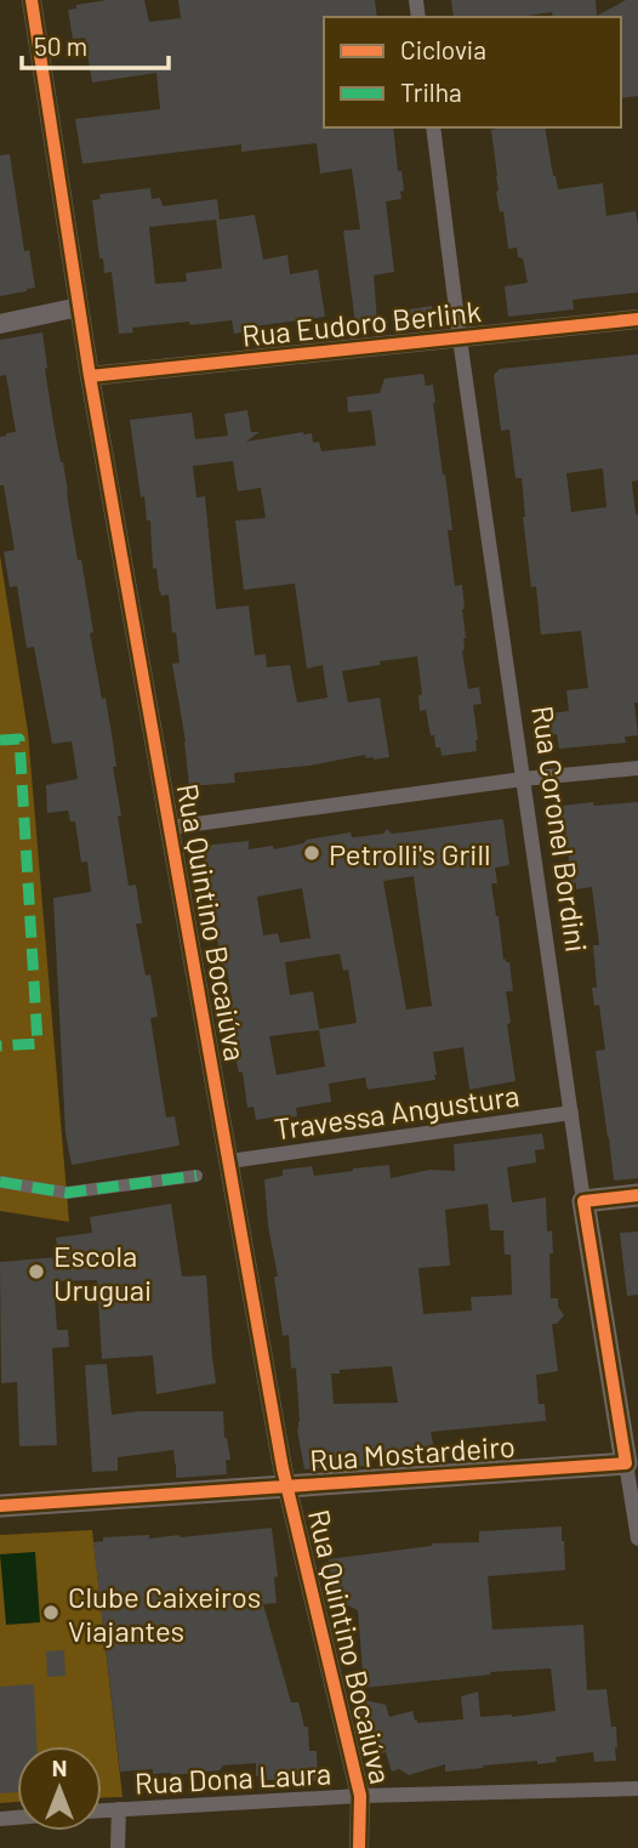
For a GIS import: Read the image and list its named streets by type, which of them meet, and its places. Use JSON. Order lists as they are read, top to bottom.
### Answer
{
  "streets": {
    "main road": ["Rua Coronel Bordini", "Rua Mostardeiro"],
    "street": [
      "Rua Eudoro Berlink",
      "Rua Quintino Bocaiúva",
      "Travessa Angustura",
      "Rua Dona Laura"
    ]
  },
  "crossings": [
    ["Rua Eudoro Berlink", "Rua Coronel Bordini"],
    ["Rua Eudoro Berlink", "Rua Quintino Bocaiúva"],
    ["Rua Coronel Bordini", "Travessa Angustura"],
    ["Rua Coronel Bordini", "Rua Mostardeiro"],
    ["Rua Quintino Bocaiúva", "Travessa Angustura"],
    ["Rua Quintino Bocaiúva", "Rua Mostardeiro"],
    ["Rua Quintino Bocaiúva", "Rua Dona Laura"]
  ],
  "places": ["Petrolli's Grill", "Escola Uruguai", "Clube Caixeiros Viajantes"],
  "legend": ["Ciclovia", "Trilha"],
  "scale_bar": "50 m",
  "north": "top"
}
